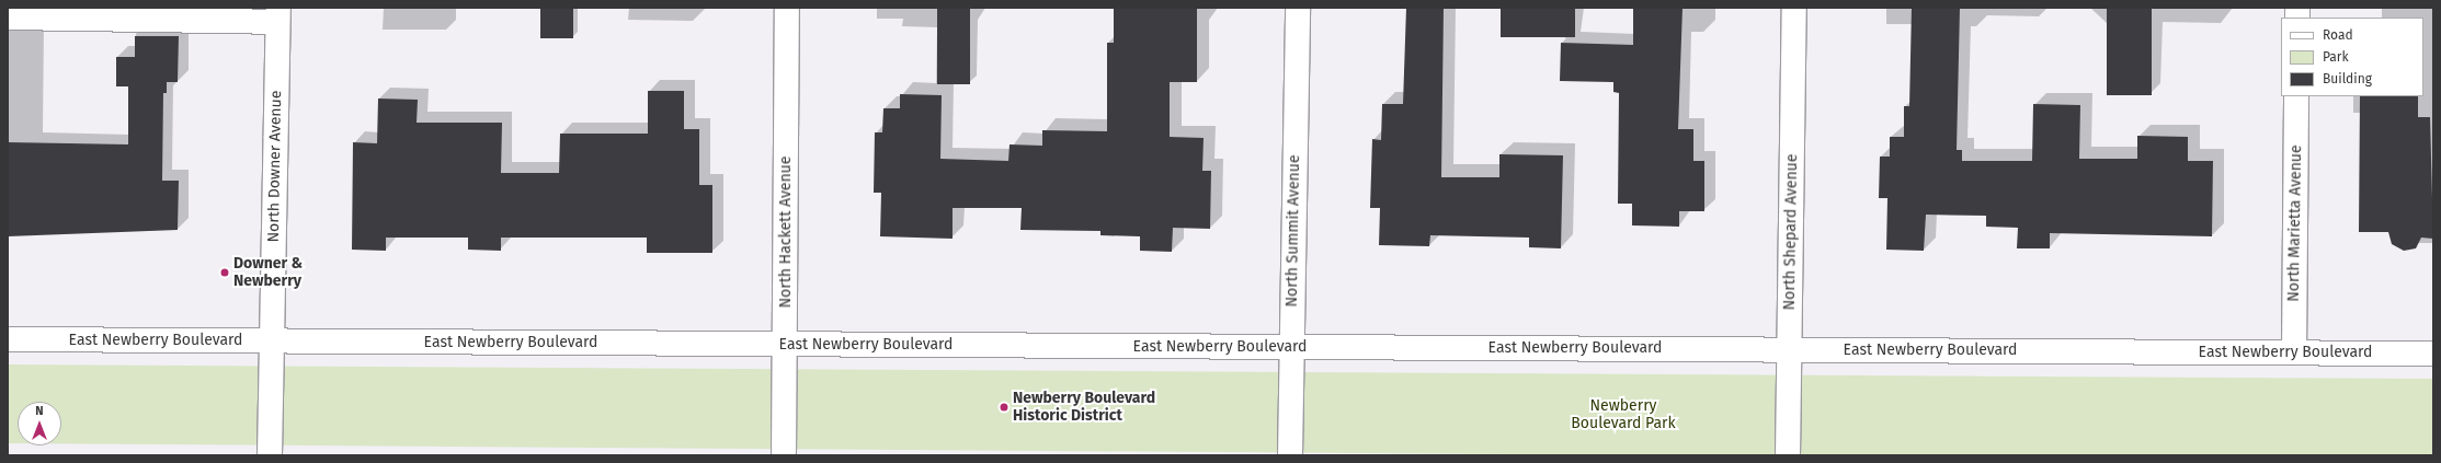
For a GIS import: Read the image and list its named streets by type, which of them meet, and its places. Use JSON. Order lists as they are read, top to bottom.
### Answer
{
  "streets": {
    "street": [
      "North Downer Avenue",
      "North Marietta Avenue",
      "North Summit Avenue",
      "North Hackett Avenue",
      "North Shepard Avenue",
      "East Newberry Boulevard"
    ]
  },
  "crossings": [
    ["North Downer Avenue", "East Newberry Boulevard"],
    ["North Marietta Avenue", "East Newberry Boulevard"],
    ["North Summit Avenue", "East Newberry Boulevard"],
    ["North Hackett Avenue", "East Newberry Boulevard"],
    ["North Shepard Avenue", "East Newberry Boulevard"]
  ],
  "parks": ["Newberry Boulevard Park"],
  "places": ["Downer & Newberry", "Newberry Boulevard Historic District"],
  "legend": ["Road", "Park", "Building"],
  "north": "top"
}
